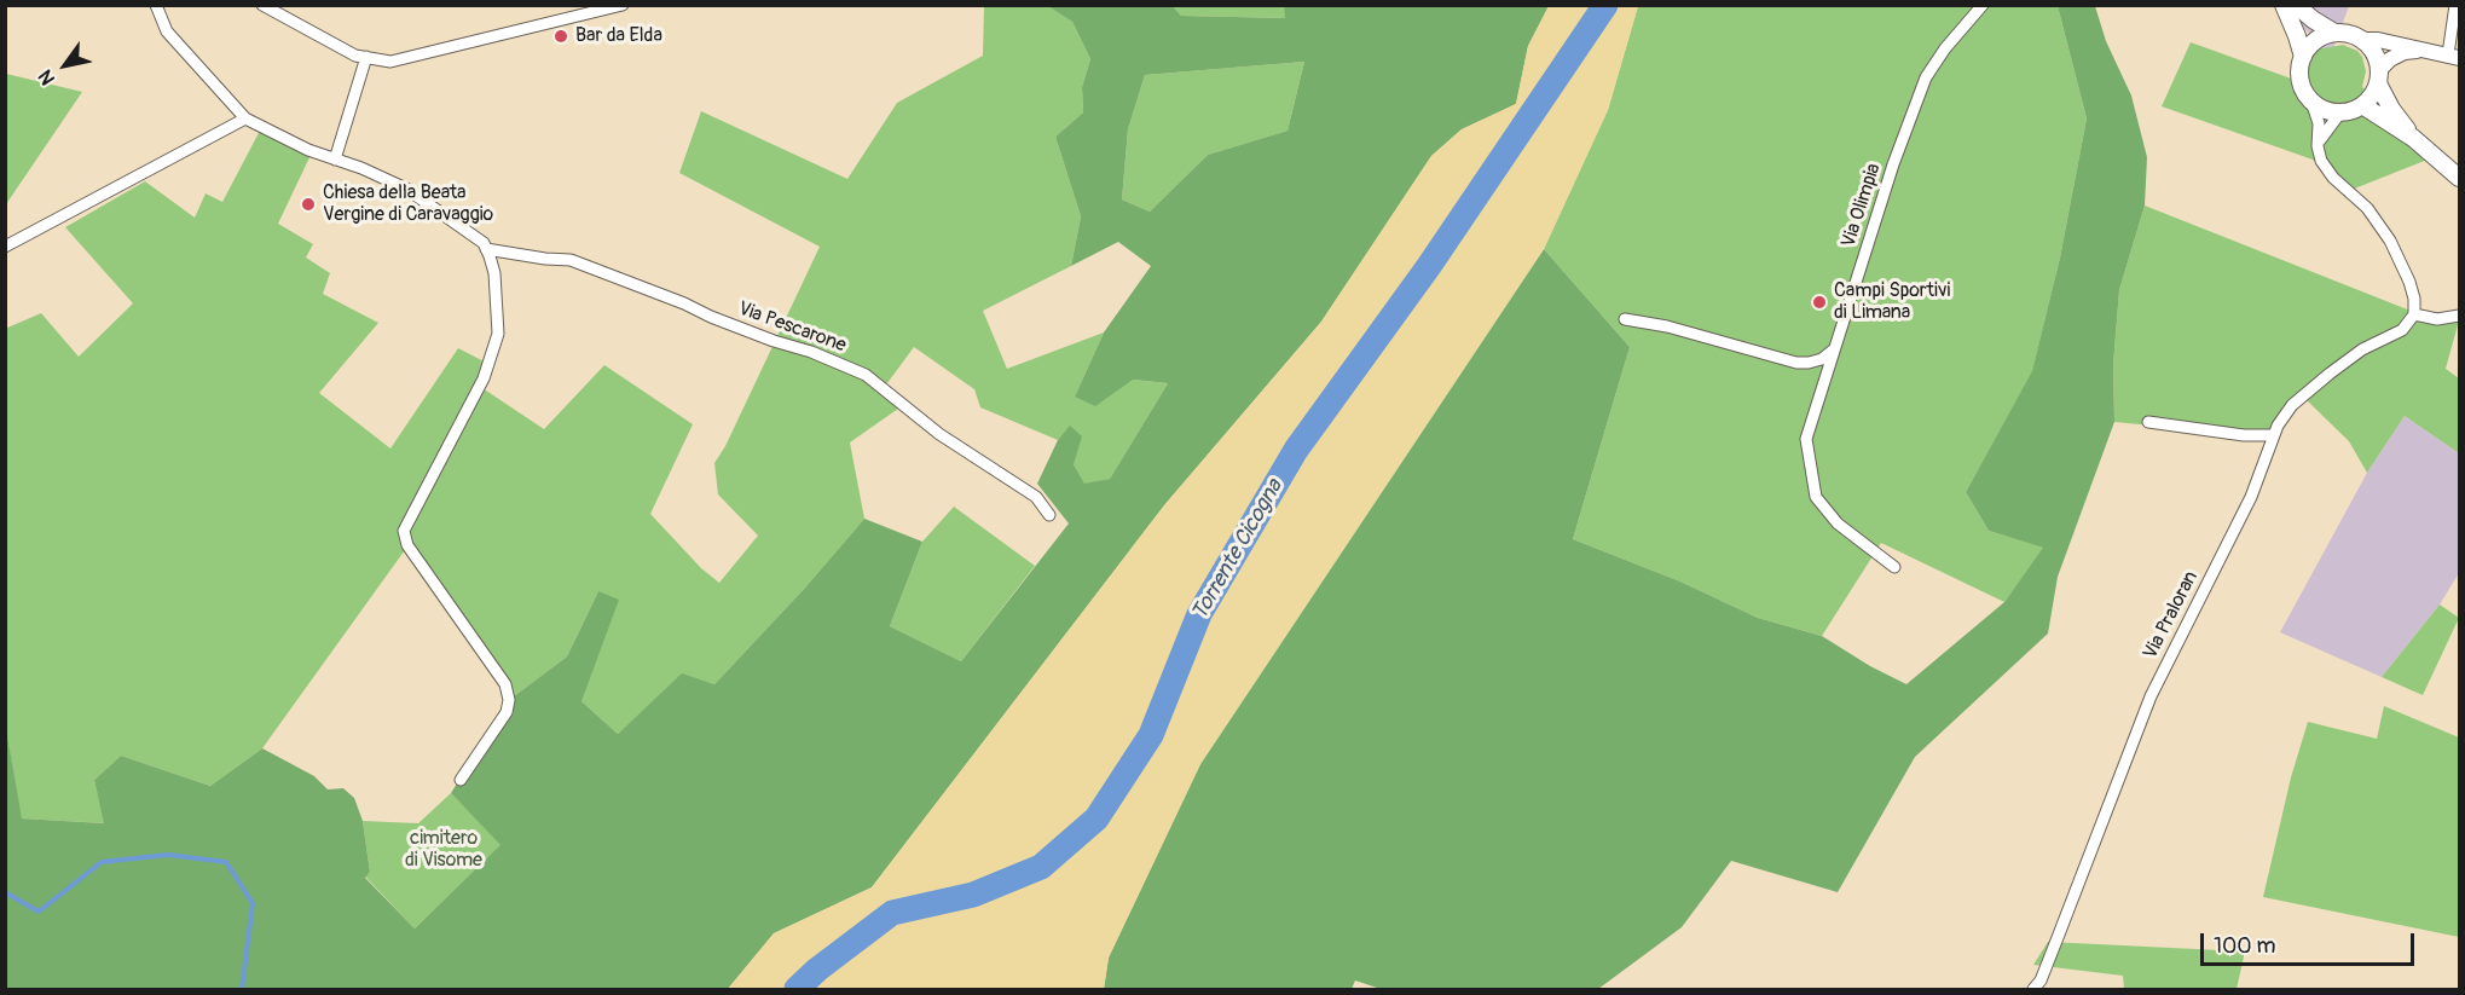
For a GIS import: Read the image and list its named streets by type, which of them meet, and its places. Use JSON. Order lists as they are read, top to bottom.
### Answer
{
  "streets": {
    "street": ["Via Olimpia", "Via Pescarone", "Via Praloran"]
  },
  "water": ["Torrente Cicogna"],
  "parks": ["cimitero di Visome"],
  "places": ["Bar da Elda", "Chiesa della Beata Vergine di Caravaggio", "Campi Sportivi di Limana"],
  "scale_bar": "100 m",
  "north": "bottom left"
}
